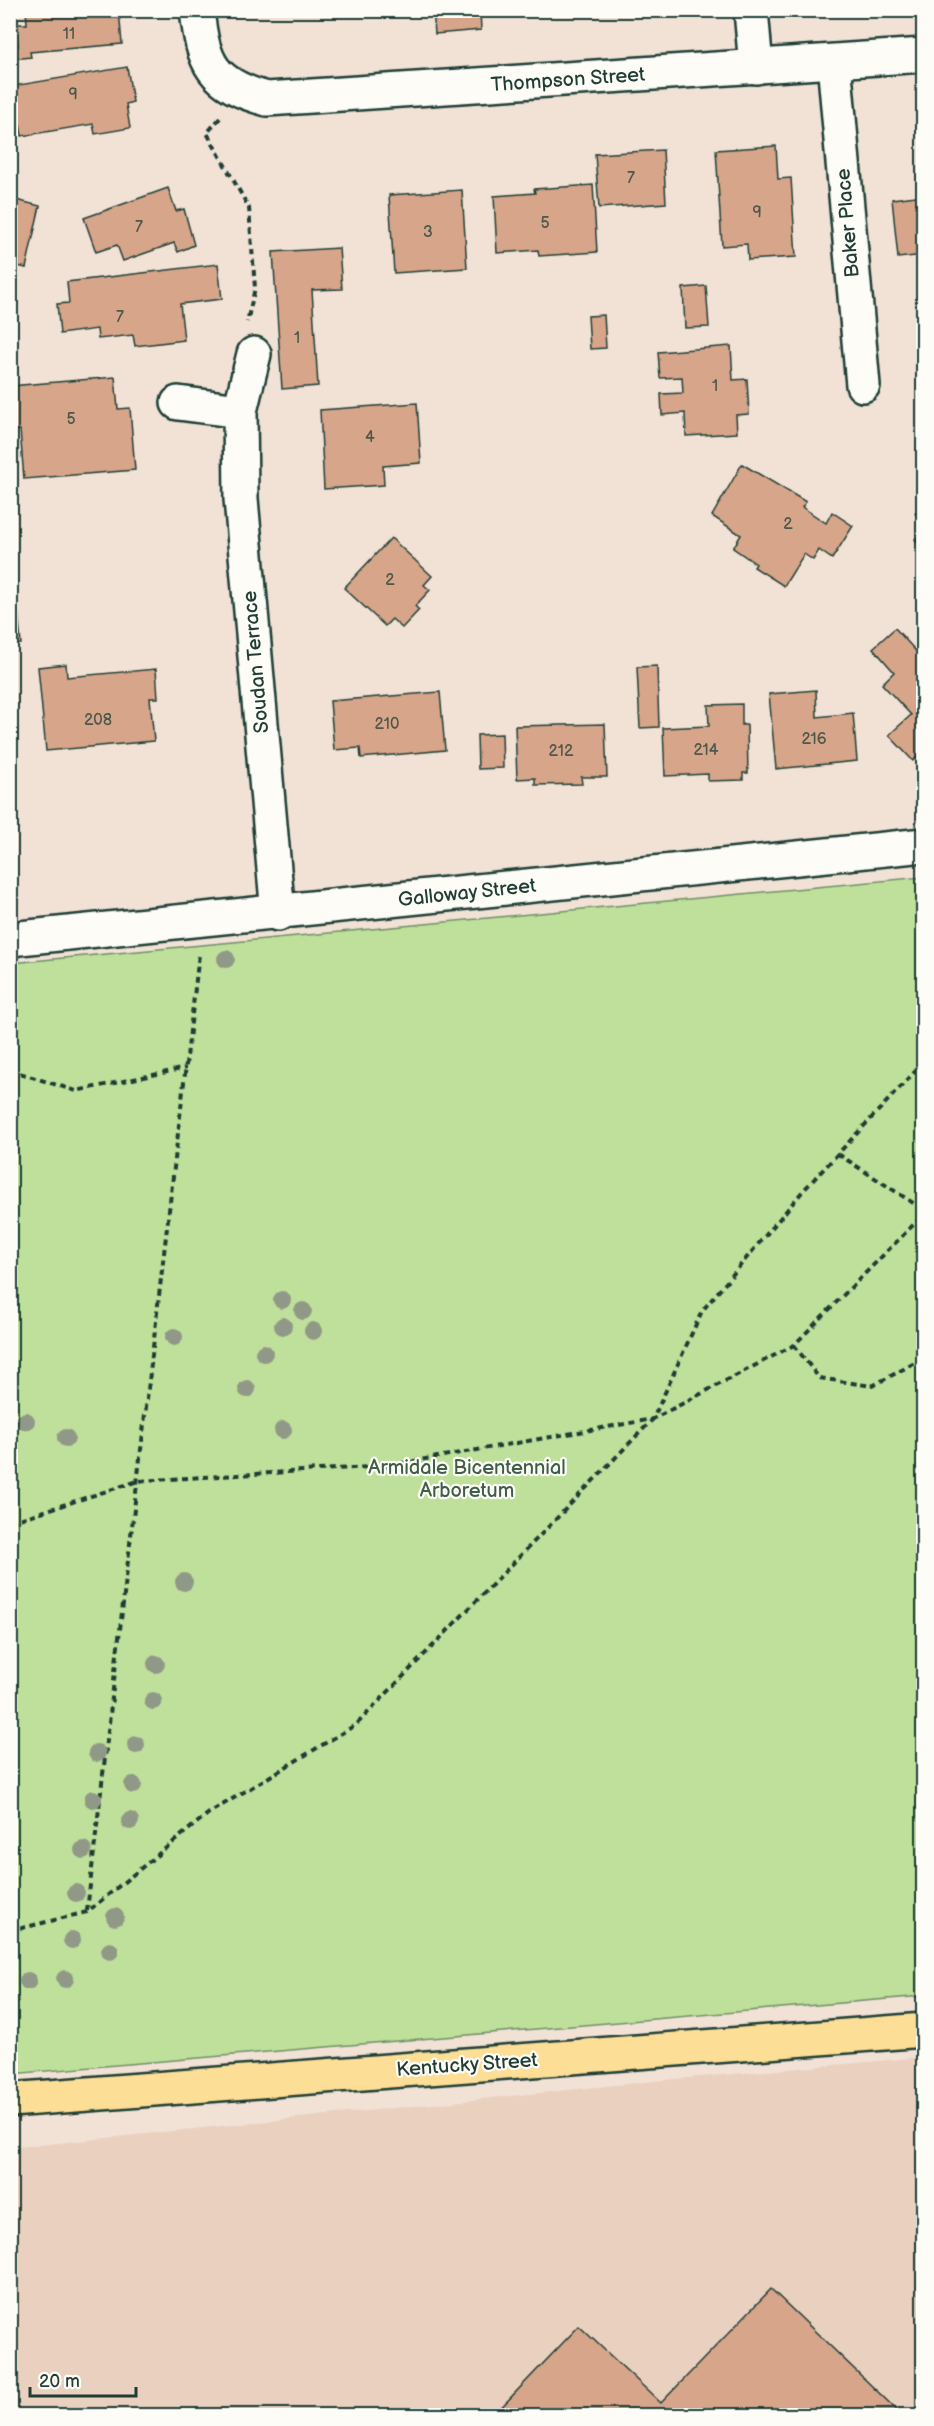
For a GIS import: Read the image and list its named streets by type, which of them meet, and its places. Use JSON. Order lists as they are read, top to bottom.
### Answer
{
  "streets": {
    "main road": ["Kentucky Street"],
    "street": [
      "Thompson Street",
      "Baker Place",
      "Soudan Terrace",
      "Galloway Street"
    ]
  },
  "crossings": [
    ["Thompson Street", "Baker Place"],
    ["Soudan Terrace", "Galloway Street"]
  ],
  "parks": ["Armidale Bicentennial Arboretum"],
  "house_numbers": [
    "11",
    "9",
    "7",
    "9",
    "5",
    "7",
    "3",
    "7",
    "1",
    "1",
    "5",
    "4",
    "2",
    "2",
    "208",
    "210",
    "216",
    "214",
    "212"
  ],
  "scale_bar": "20 m"
}
